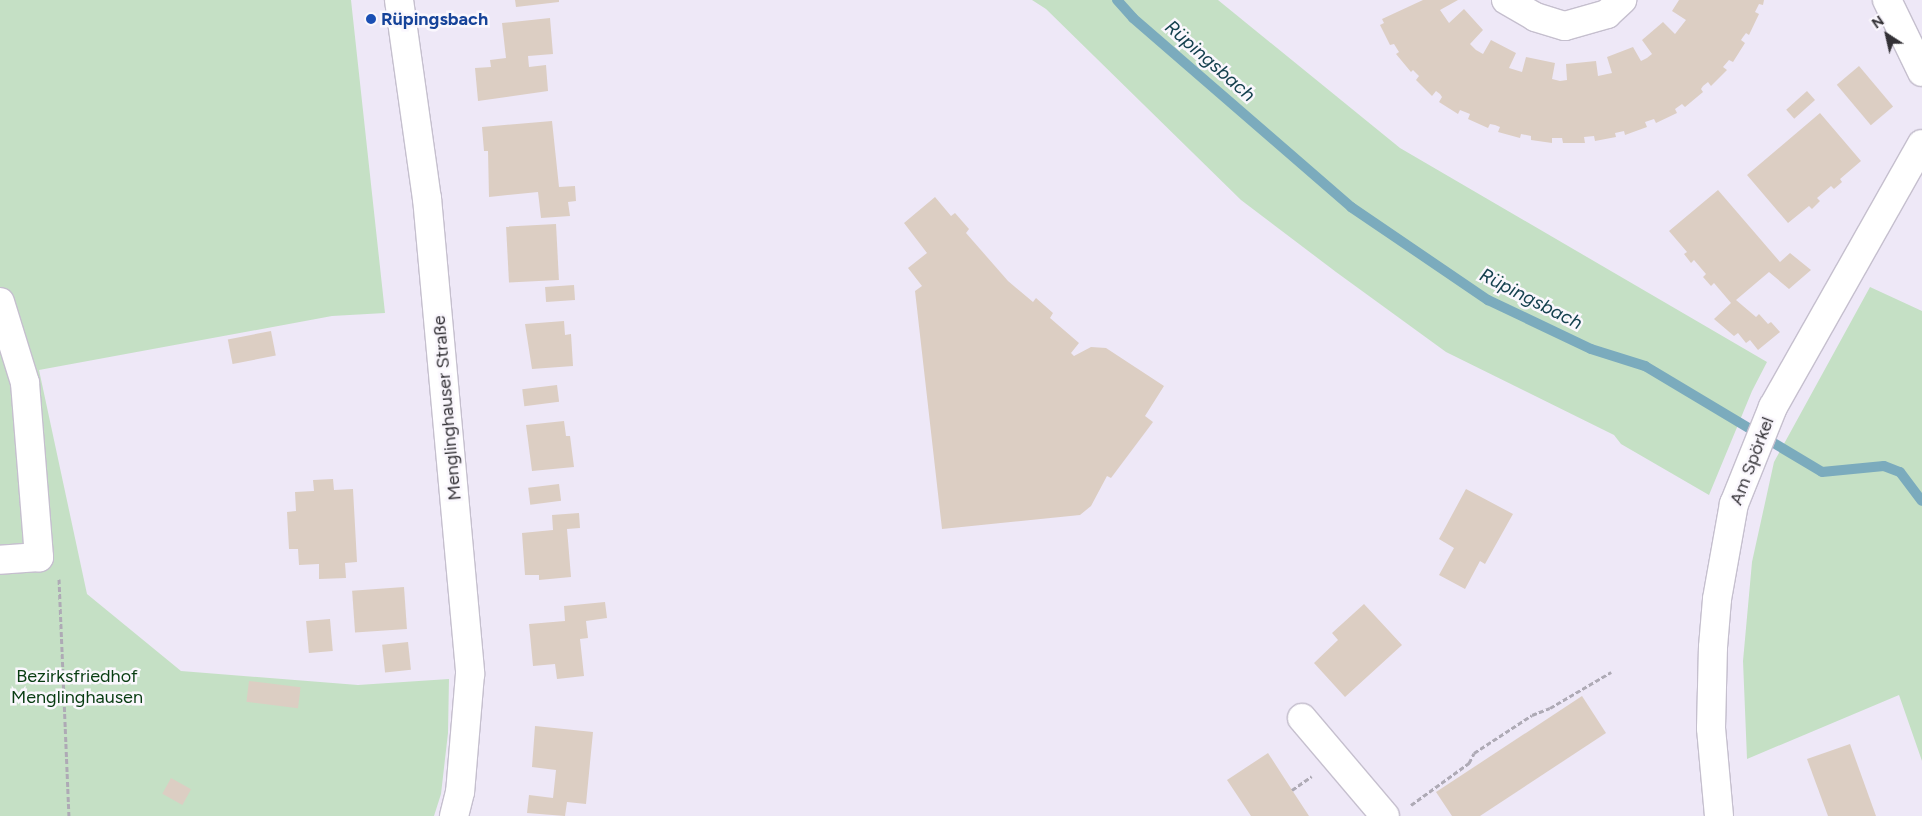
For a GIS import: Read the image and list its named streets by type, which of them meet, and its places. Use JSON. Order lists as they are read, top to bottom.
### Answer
{
  "streets": {
    "street": ["Menglinghauser Straße", "Am Spörkel"]
  },
  "water": ["Rüpingsbach"],
  "parks": ["Bezirksfriedhof Menglinghausen"],
  "places": ["Rüpingsbach"],
  "north": "top left"
}
